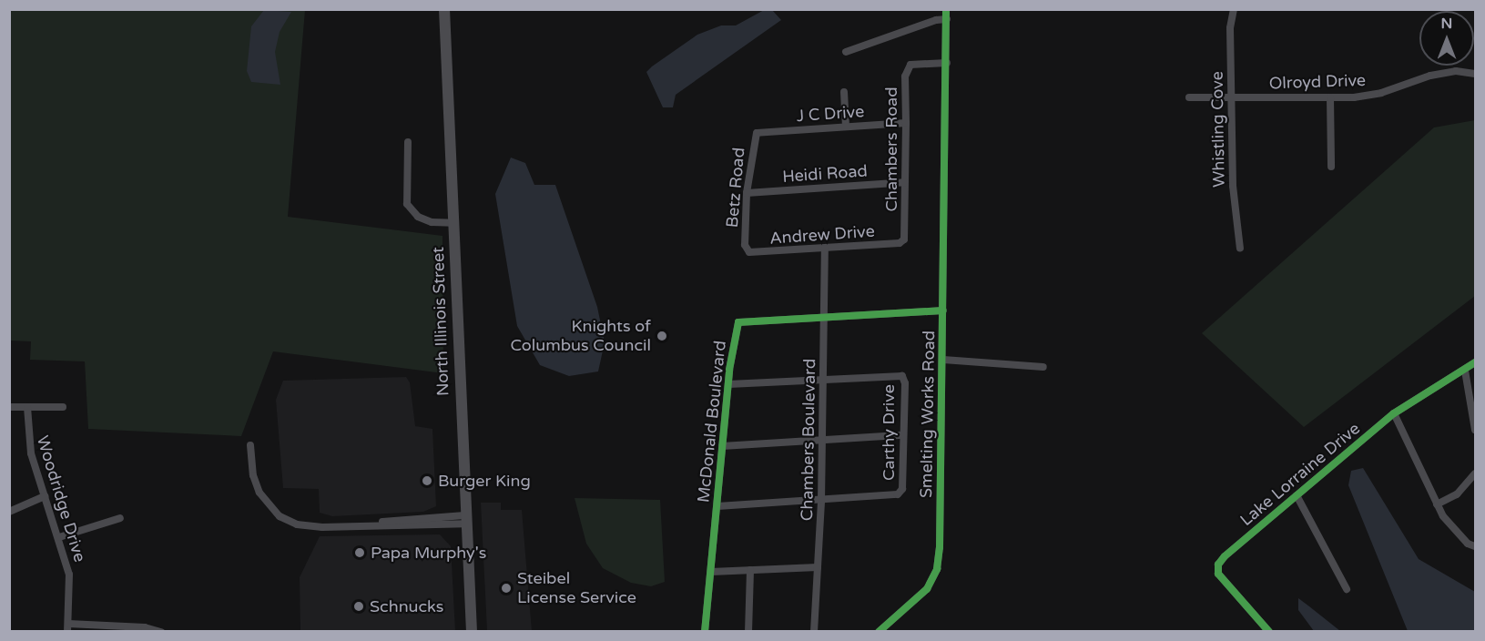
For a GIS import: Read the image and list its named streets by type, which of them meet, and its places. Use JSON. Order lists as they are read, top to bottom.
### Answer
{
  "streets": {
    "main road": ["North Illinois Street"],
    "street": [
      "Olroyd Drive",
      "J C Drive",
      "Whistling Cove",
      "Chambers Road",
      "Heidi Road",
      "Betz Road",
      "Andrew Drive",
      "Smelting Works Road",
      "McDonald Boulevard",
      "Carthy Drive",
      "Chambers Boulevard",
      "Lake Lorraine Drive",
      "Woodridge Drive"
    ]
  },
  "crossings": [
    ["Olroyd Drive", "Whistling Cove"],
    ["J C Drive", "Chambers Road"],
    ["J C Drive", "Betz Road"],
    ["Chambers Road", "Heidi Road"],
    ["Chambers Road", "Andrew Drive"],
    ["Chambers Road", "Smelting Works Road"],
    ["Heidi Road", "Betz Road"],
    ["Betz Road", "Andrew Drive"],
    ["Andrew Drive", "Chambers Boulevard"],
    ["Smelting Works Road", "McDonald Boulevard"],
    ["McDonald Boulevard", "Chambers Boulevard"],
    ["Carthy Drive", "Chambers Boulevard"]
  ],
  "places": [
    "Knights of Columbus Council",
    "Burger King",
    "Papa Murphy's",
    "Steibel License Service",
    "Schnucks"
  ],
  "north": "top"
}
